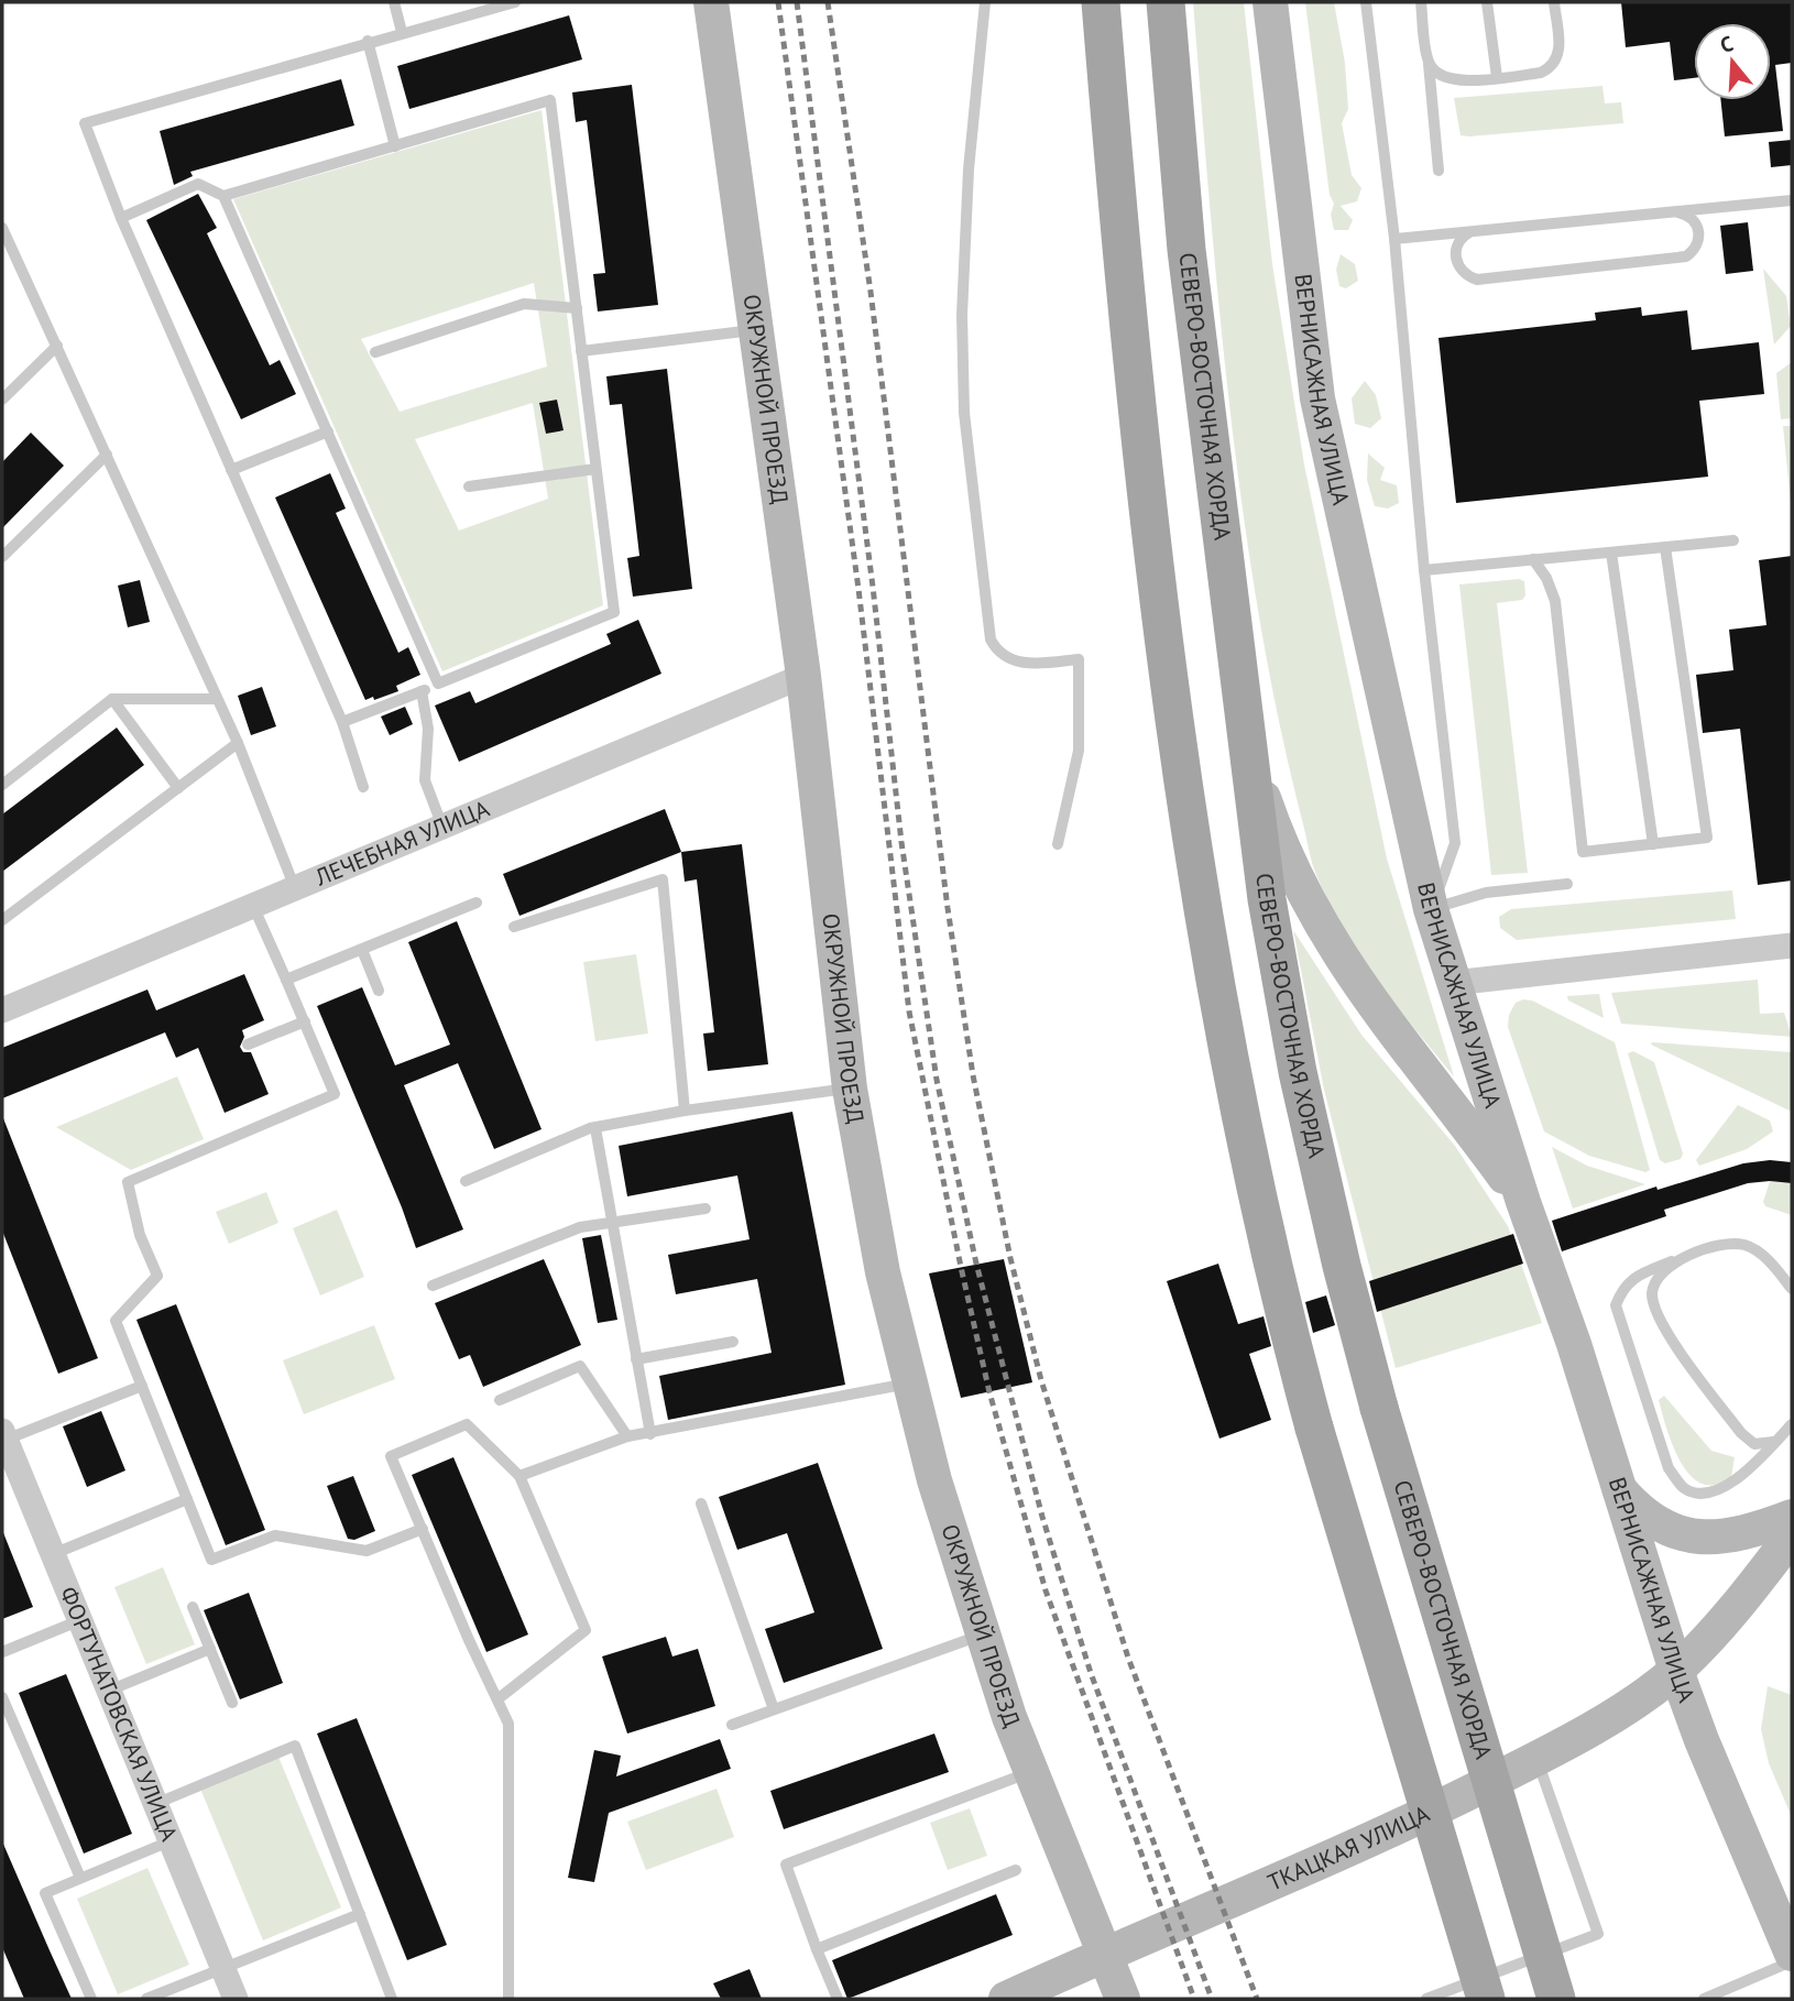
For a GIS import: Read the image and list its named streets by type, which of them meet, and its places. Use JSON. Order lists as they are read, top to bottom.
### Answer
{
  "streets": {
    "main road": ["СЕВЕРО-ВОСТОЧНАЯ ХОРДА"],
    "street": [
      "ВЕРНИСАЖНАЯ УЛИЦА",
      "ОКРУЖНОЙ ПРОЕЗД",
      "ЛЕЧЕБНАЯ УЛИЦА",
      "ФОРТУНАТОВСКАЯ УЛИЦА",
      "ТКАЦКАЯ УЛИЦА"
    ]
  },
  "crossings": [
    ["ВЕРНИСАЖНАЯ УЛИЦА", "ТКАЦКАЯ УЛИЦА"],
    ["ОКРУЖНОЙ ПРОЕЗД", "ЛЕЧЕБНАЯ УЛИЦА"],
    ["ОКРУЖНОЙ ПРОЕЗД", "ТКАЦКАЯ УЛИЦА"]
  ],
  "north": "top"
}
